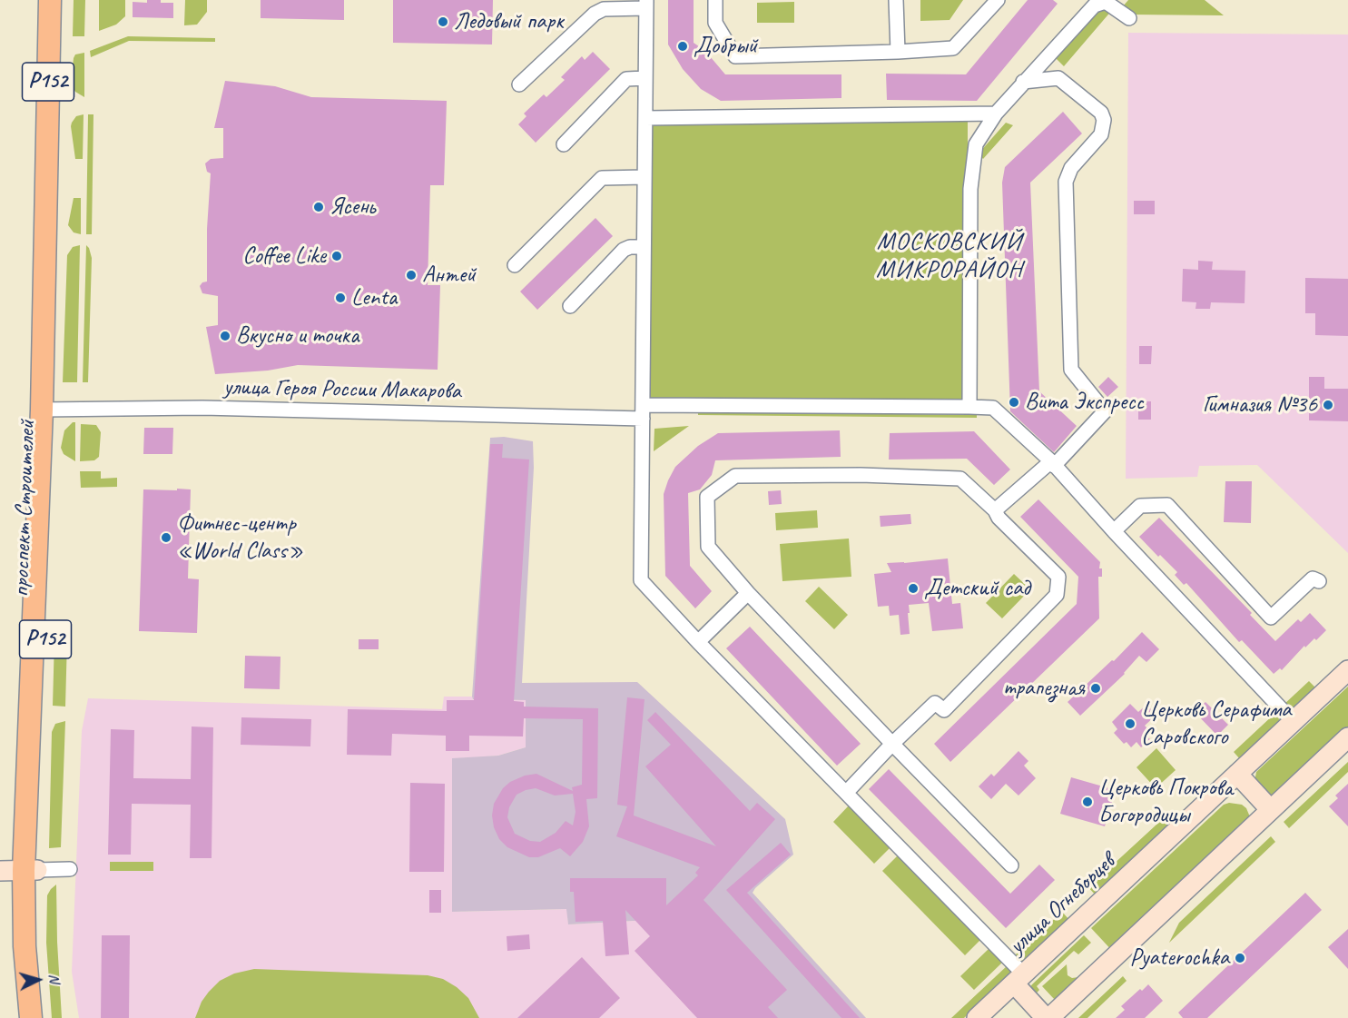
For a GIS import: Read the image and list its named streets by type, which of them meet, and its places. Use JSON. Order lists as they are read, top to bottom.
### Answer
{
  "streets": {
    "main road": ["Р152", "проспект Строителей", "улица Огнеборцев"],
    "street": ["улица Героя России Макарова"]
  },
  "crossings": [
    ["улица Героя России Макарова", "проспект Строителей"],
    ["улица Героя России Макарова", "улица Огнеборцев"]
  ],
  "districts": ["МОСКОВСКИЙ МИКРОРАЙОН"],
  "places": [
    "Ледовый парк",
    "Добрый",
    "Ясень",
    "Coffee Like",
    "Антей",
    "Lenta",
    "Вкусно и точка",
    "Вита Экспресс",
    "Гимназия №36",
    "Фитнес-центр «World Class»",
    "Детский сад",
    "трапезная",
    "Церковь Серафима Саровского",
    "Церковь Покрова Богородицы",
    "Pyaterochka"
  ],
  "north": "right"
}
